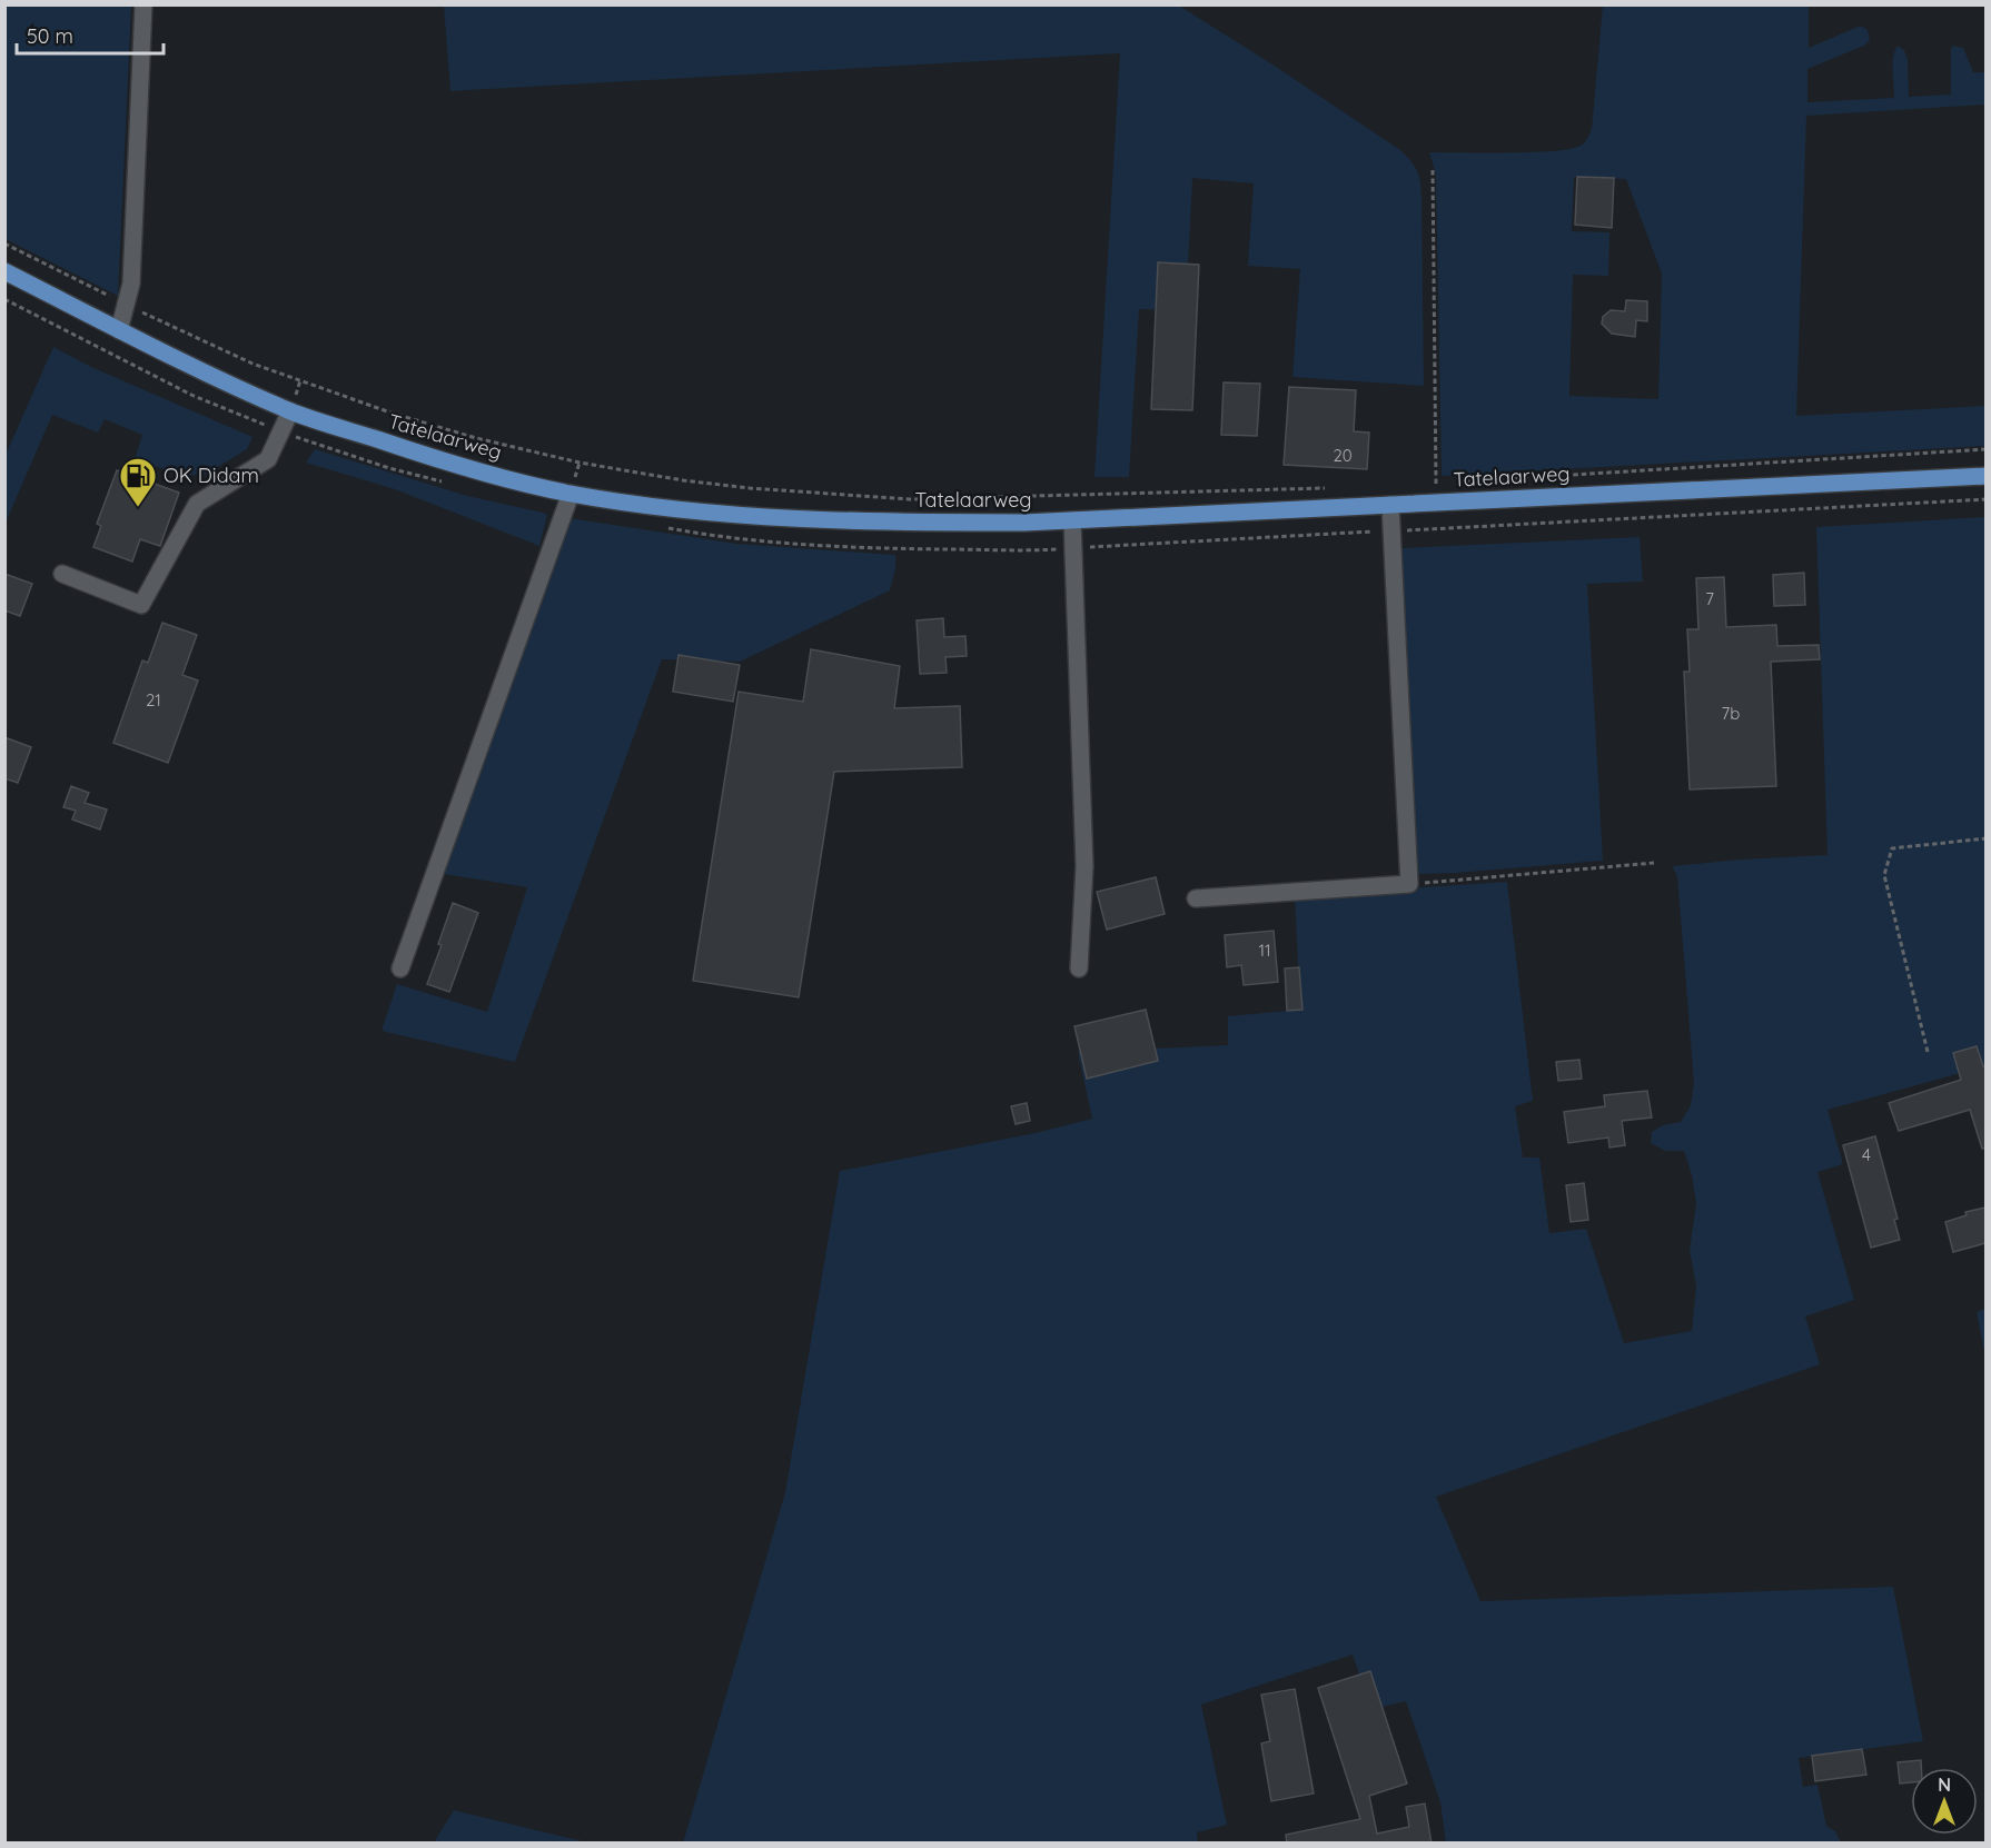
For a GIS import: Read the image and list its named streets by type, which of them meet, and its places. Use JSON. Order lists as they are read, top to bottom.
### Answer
{
  "streets": {
    "main road": ["Tatelaarweg"]
  },
  "places": {
    "fuel station": ["OK Didam"]
  },
  "house_numbers": [
    "20",
    "7",
    "21",
    "7b",
    "11",
    "4"
  ],
  "scale_bar": "50 m",
  "north": "top"
}
